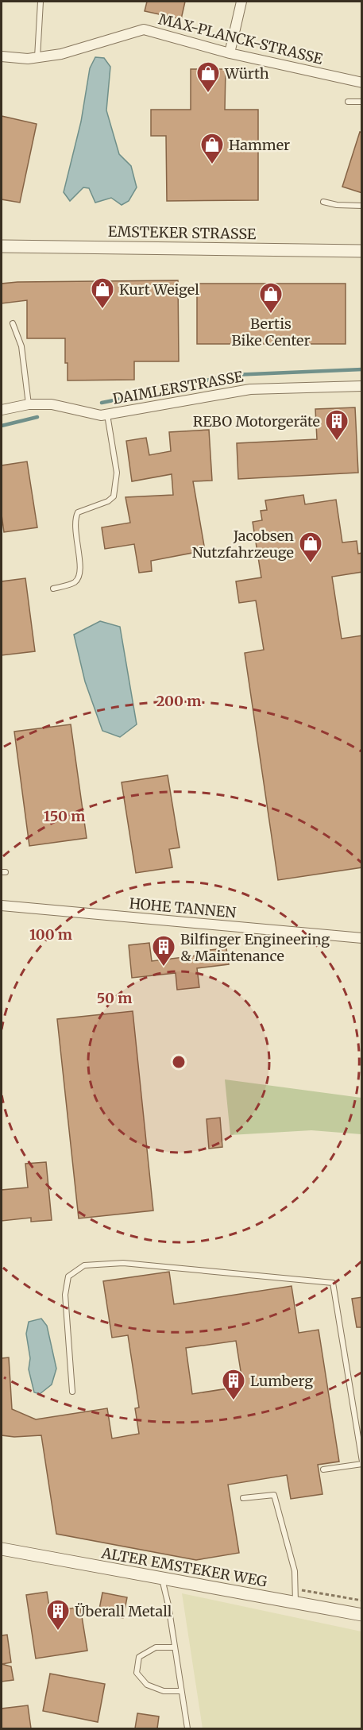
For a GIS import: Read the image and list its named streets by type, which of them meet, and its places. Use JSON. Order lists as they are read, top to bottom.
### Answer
{
  "streets": {
    "street": [
      "MAX-PLANCK-STRASSE",
      "EMSTEKER STRASSE",
      "DAIMLERSTRASSE",
      "HOHE TANNEN",
      "ALTER EMSTEKER WEG"
    ]
  },
  "places": {
    "shop": [
      "Würth",
      "Hammer",
      "Kurt Weigel",
      "Bertis Bike Center",
      "Jacobsen Nutzfahrzeuge"
    ],
    "building": [
      "REBO Motorgeräte",
      "Bilfinger Engineering & Maintenance",
      "Lumberg",
      "Überall Metall"
    ]
  },
  "rings": [
    "200 m",
    "150 m",
    "100 m",
    "50 m"
  ]
}
